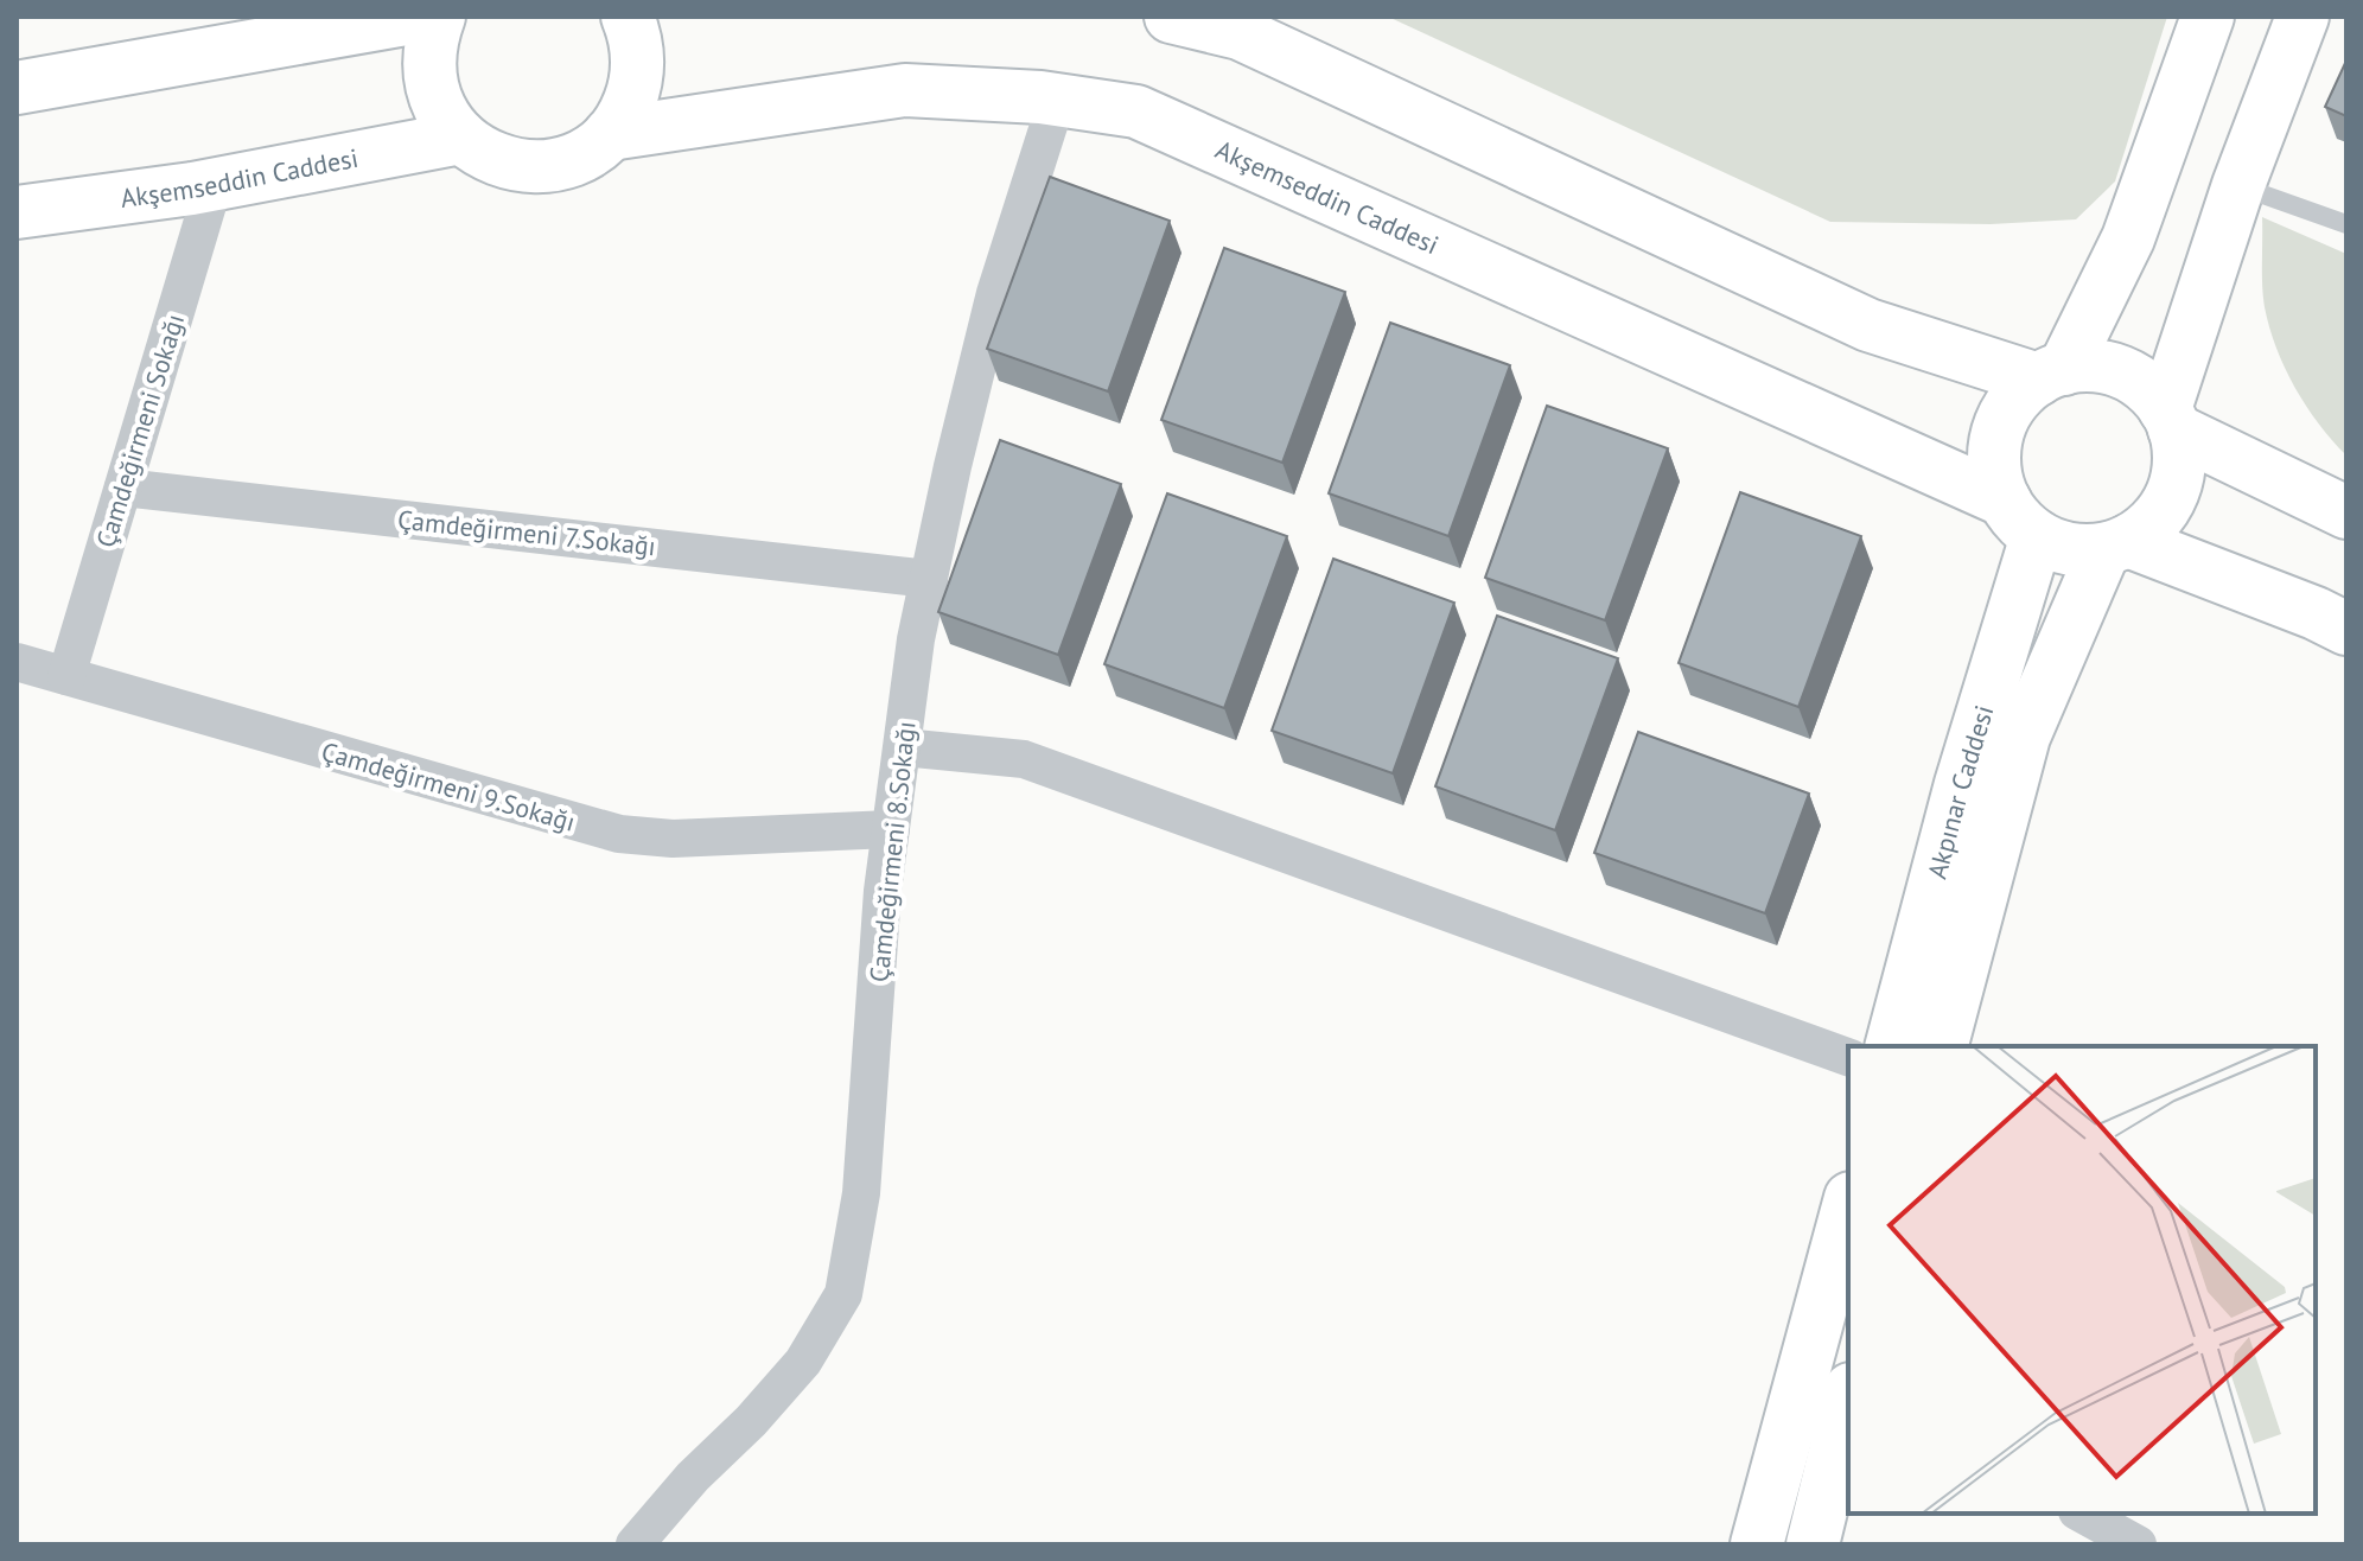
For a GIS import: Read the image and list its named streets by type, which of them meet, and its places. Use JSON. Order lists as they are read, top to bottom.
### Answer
{
  "streets": {
    "street": [
      "Akşemseddin Caddesi",
      "Çamdeğirmeni Sokağı",
      "Çamdeğirmeni 7.Sokağı",
      "Çamdeğirmeni 9.Sokağı",
      "Akpınar Caddesi",
      "Çamdeğirmeni 8.Sokağı"
    ]
  },
  "crossings": [
    ["Akşemseddin Caddesi", "Çamdeğirmeni Sokağı"],
    ["Akşemseddin Caddesi", "Akpınar Caddesi"],
    ["Akşemseddin Caddesi", "Çamdeğirmeni 8.Sokağı"],
    ["Çamdeğirmeni Sokağı", "Çamdeğirmeni 7.Sokağı"],
    ["Çamdeğirmeni Sokağı", "Çamdeğirmeni 9.Sokağı"],
    ["Çamdeğirmeni 7.Sokağı", "Çamdeğirmeni 8.Sokağı"],
    ["Çamdeğirmeni 9.Sokağı", "Çamdeğirmeni 8.Sokağı"]
  ]
}
